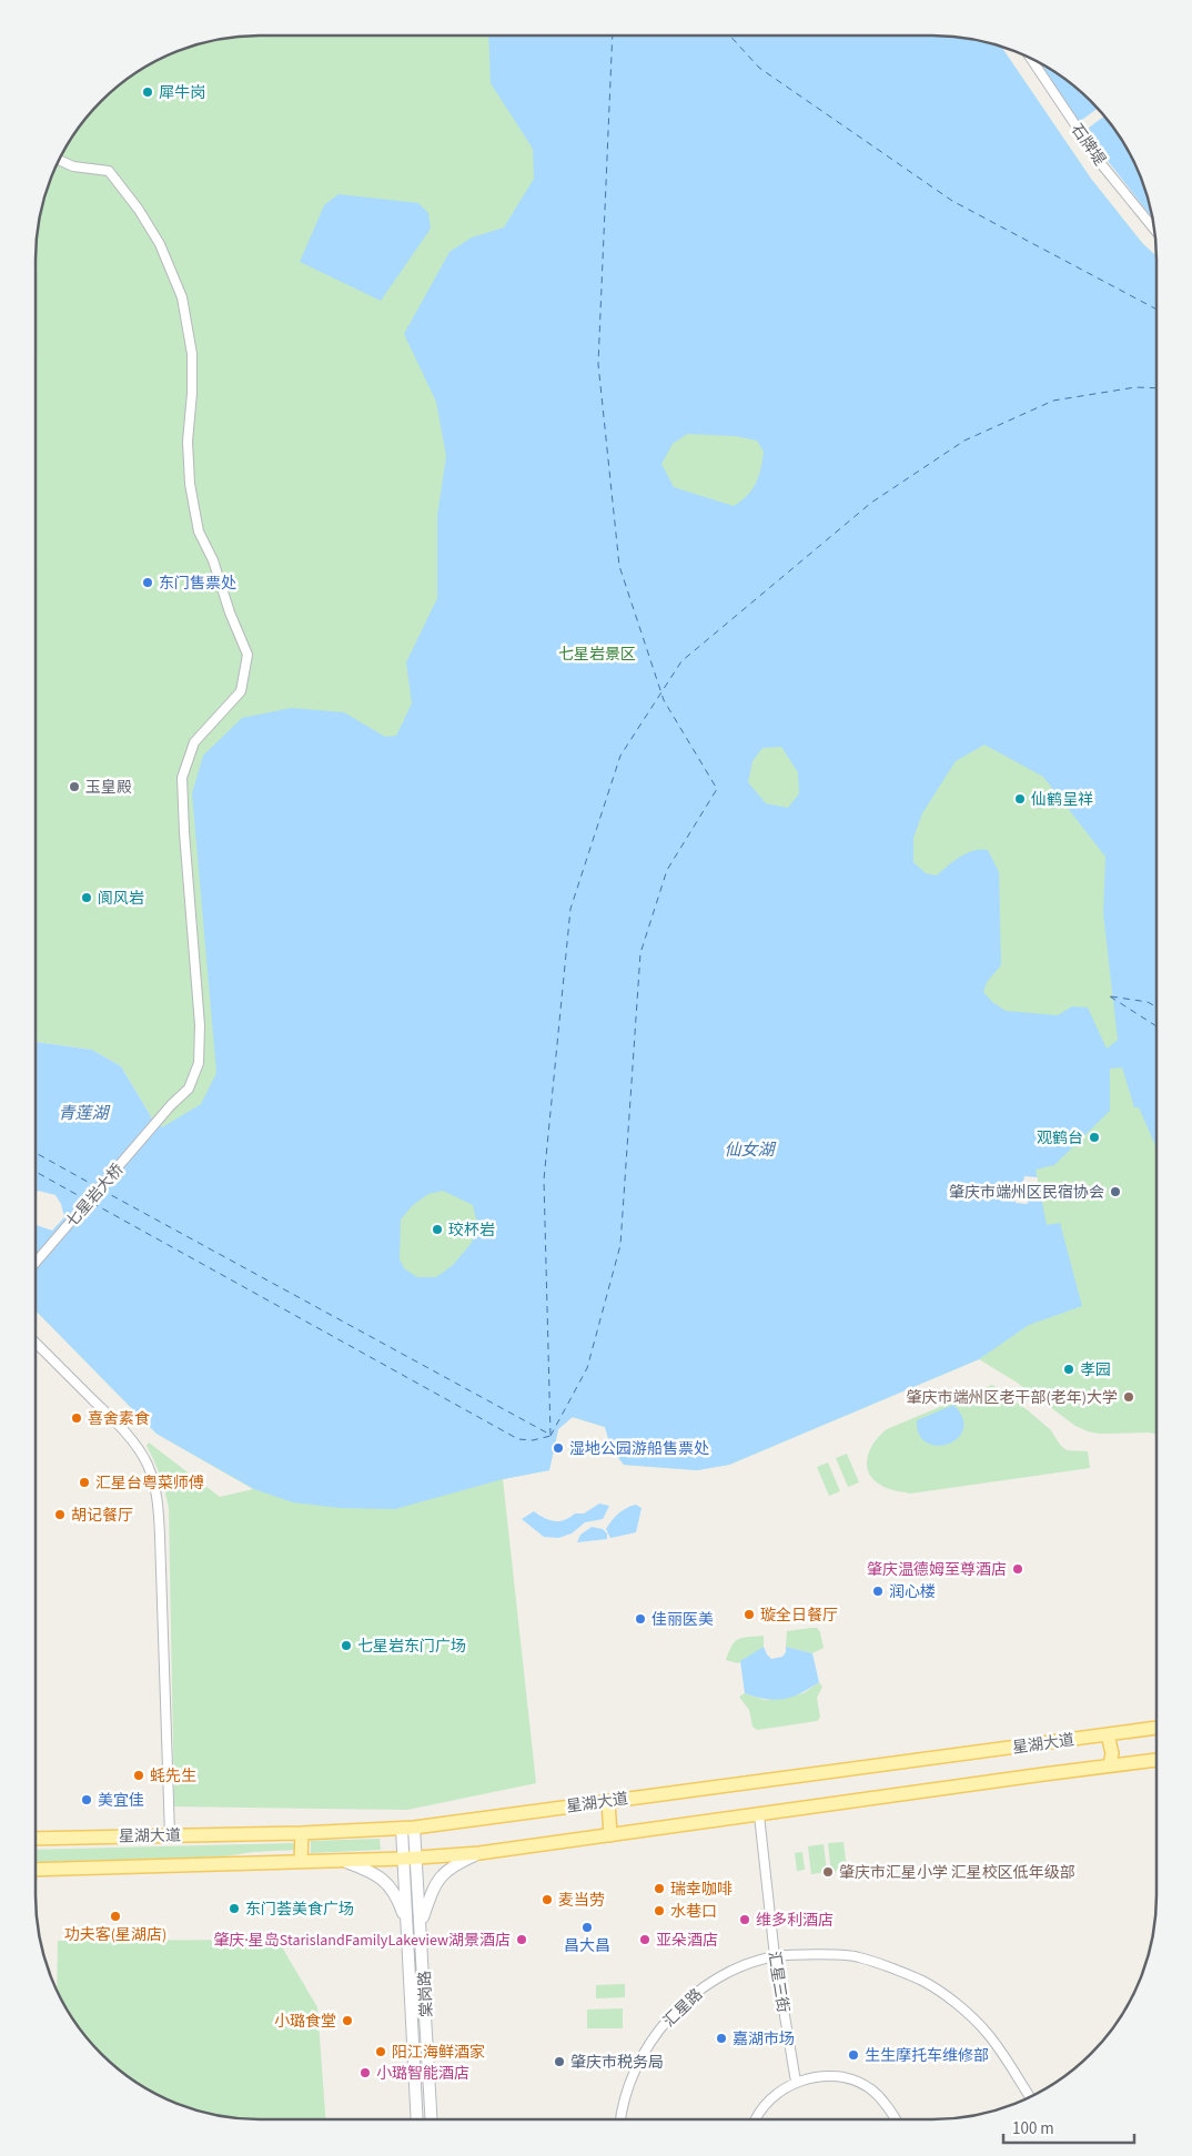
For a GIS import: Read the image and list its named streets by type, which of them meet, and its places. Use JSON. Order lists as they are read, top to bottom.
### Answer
{
  "streets": {
    "main road": ["星湖大道", "棠岗路"],
    "street": [
      "石牌堤",
      "七星岩大桥",
      "汇星三街",
      "汇星路"
    ]
  },
  "crossings": [
    ["星湖大道", "汇星三街"],
    ["星湖大道", "棠岗路"],
    ["汇星三街", "汇星路"]
  ],
  "water": ["青莲湖", "仙女湖"],
  "parks": ["七星岩景区"],
  "places": [
    "犀牛岗",
    "东门售票处",
    "玉皇殿",
    "仙鹤呈祥",
    "阆风岩",
    "观鹤台",
    "肇庆市端州区民宿协会",
    "珓杯岩",
    "孝园",
    "肇庆市端州区老干部(老年)大学",
    "喜舍素食",
    "湿地公园游船售票处",
    "汇星台粤菜师傅",
    "胡记餐厅",
    "肇庆温德姆至尊酒店",
    "润心楼",
    "璇全日餐厅",
    "佳丽医美",
    "七星岩东门广场",
    "蚝先生",
    "美宜佳",
    "肇庆市汇星小学 汇星校区低年级部",
    "瑞幸咖啡",
    "麦当劳",
    "东门荟美食广场",
    "水巷口",
    "功夫客(星湖店)",
    "维多利酒店",
    "昌大昌",
    "肇庆·星岛StarislandFamilyLakeview湖景酒店",
    "亚朵酒店",
    "小璐食堂",
    "嘉湖市场",
    "阳江海鲜酒家",
    "生生摩托车维修部",
    "肇庆市税务局",
    "小璐智能酒店"
  ],
  "scale_bar": "100 m"
}
